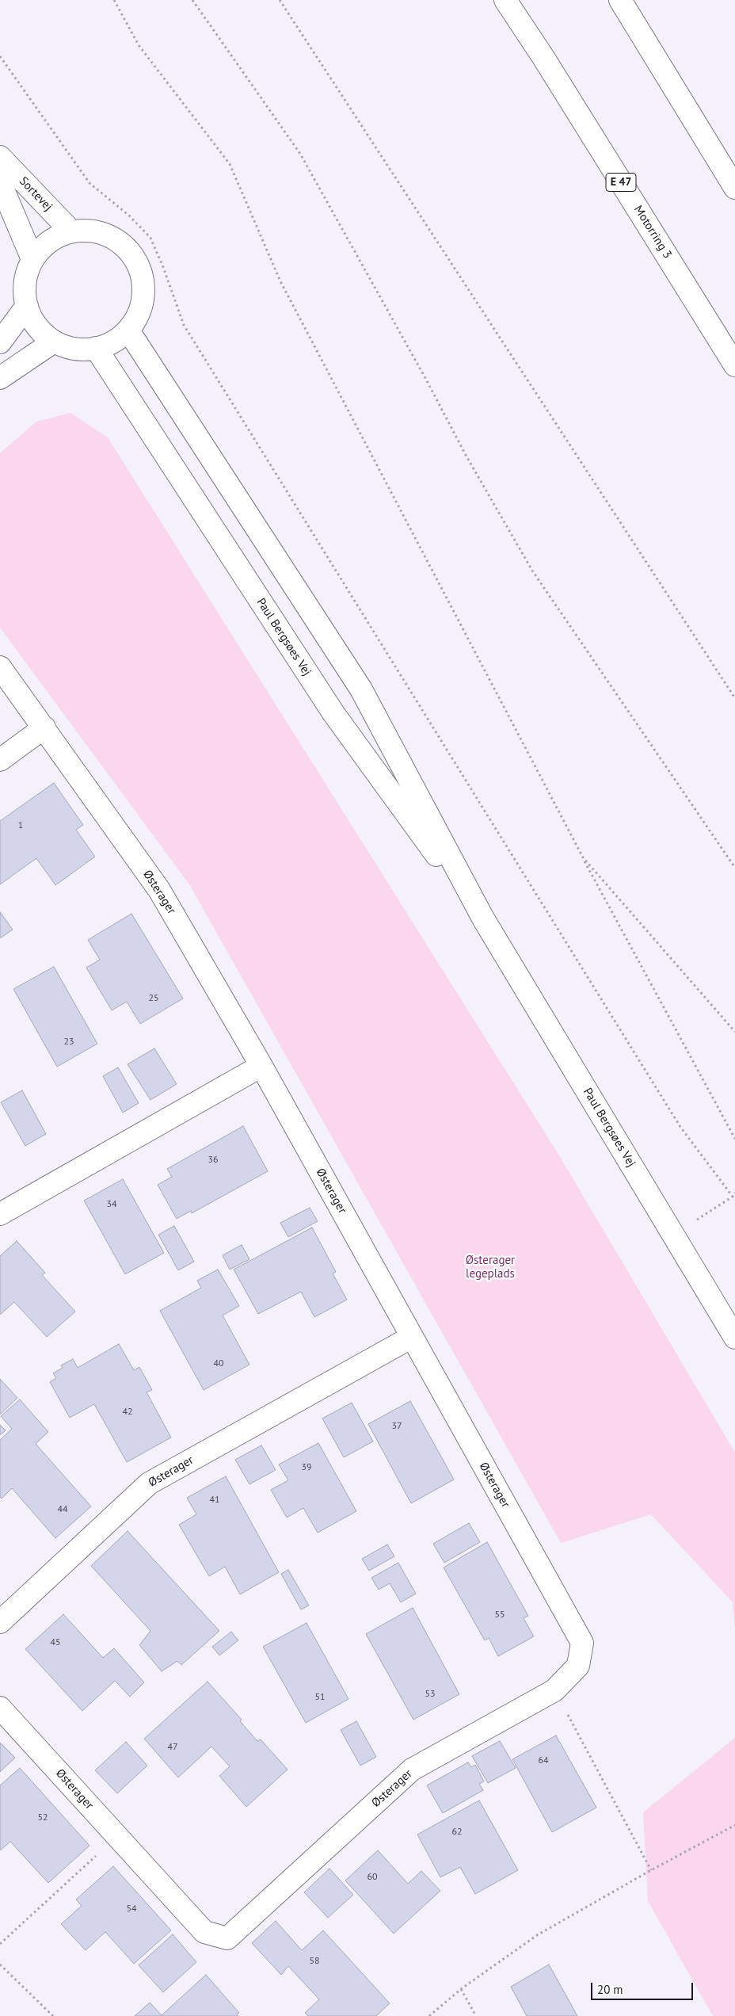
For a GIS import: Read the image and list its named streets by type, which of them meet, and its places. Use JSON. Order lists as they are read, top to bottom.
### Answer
{
  "streets": {
    "main road": [
      "E 47",
      "Sortevej",
      "Motorring 3",
      "Paul Bergsøes Vej",
      "Østerager"
    ]
  },
  "crossings": [
    ["Sortevej", "Paul Bergsøes Vej"]
  ],
  "parks": ["Østerager legeplads"],
  "house_numbers": [
    "1",
    "25",
    "23",
    "36",
    "34",
    "40",
    "42",
    "37",
    "39",
    "41",
    "44",
    "55",
    "45",
    "53",
    "51",
    "47",
    "64",
    "52",
    "62",
    "60",
    "54",
    "58"
  ],
  "scale_bar": "20 m"
}
